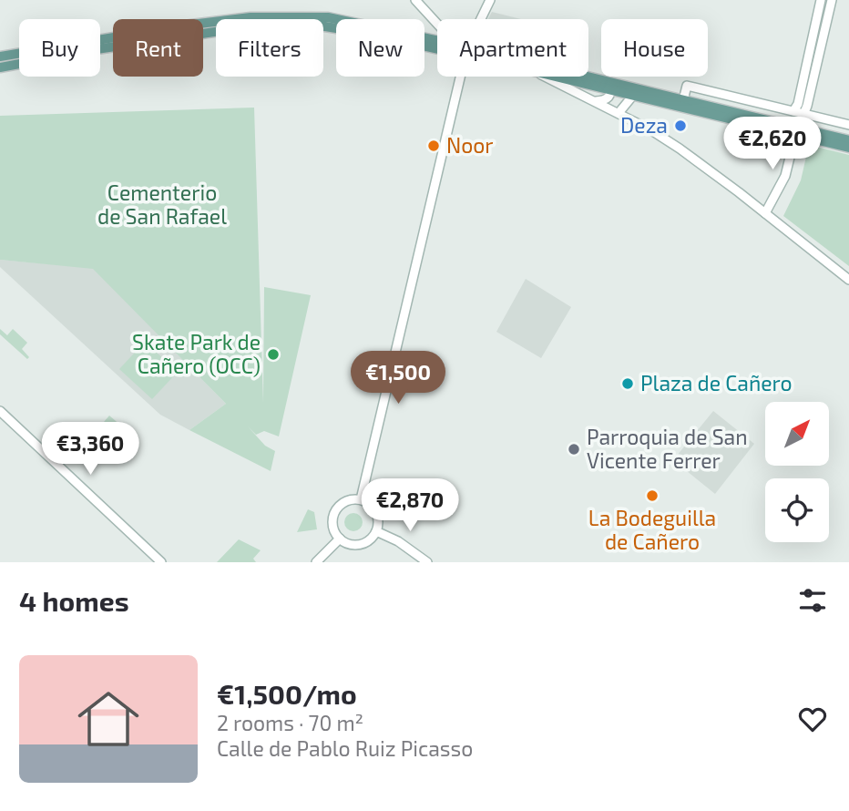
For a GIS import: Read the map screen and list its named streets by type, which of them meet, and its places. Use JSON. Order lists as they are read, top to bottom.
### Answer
{
  "parks": ["Cementerio de San Rafael"],
  "places": [
    "Deza",
    "Noor",
    "Skate Park de Cañero (OCC)",
    "Plaza de Cañero",
    "Parroquia de San Vicente Ferrer",
    "La Bodeguilla de Cañero"
  ],
  "north": "top right",
  "page": {
    "chip": [
      "Buy",
      "Rent",
      "Filters",
      "New",
      "Apartment",
      "House"
    ],
    "price": [
      "€2,620",
      "€1,500",
      "€3,360",
      "€2,870"
    ],
    "heading": "4 homes",
    "list": [
      {
        "name": "€1,500/mo",
        "note": "2 rooms · 70 m² · Calle de Pablo Ruiz Picasso"
      }
    ]
  }
}
